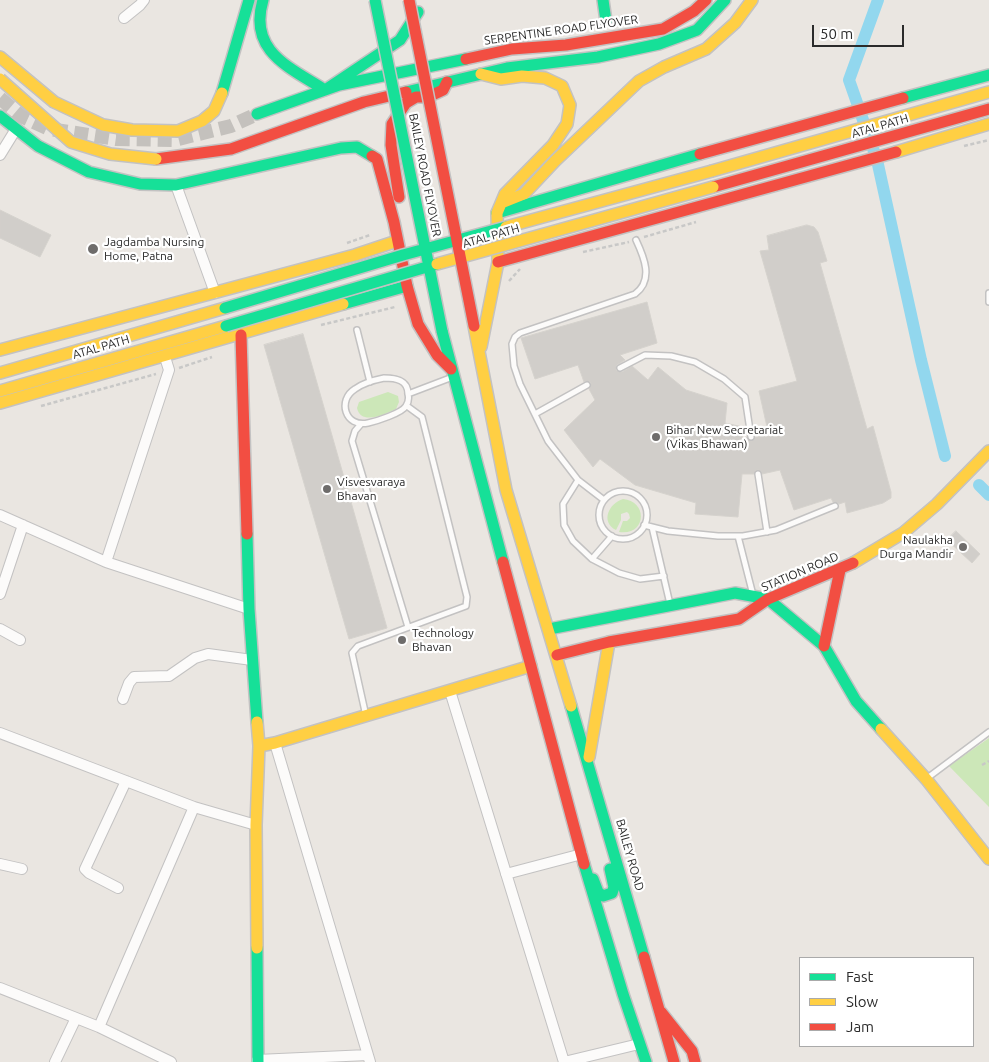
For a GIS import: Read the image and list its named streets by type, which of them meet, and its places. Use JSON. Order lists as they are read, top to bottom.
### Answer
{
  "streets": {
    "main road": [
      "SERPENTINE ROAD FLYOVER",
      "ATAL PATH",
      "BAILEY ROAD FLYOVER",
      "STATION ROAD",
      "BAILEY ROAD"
    ]
  },
  "crossings": [
    ["BAILEY ROAD FLYOVER", "BAILEY ROAD"],
    ["STATION ROAD", "BAILEY ROAD"]
  ],
  "places": [
    "Jagdamba Nursing Home, Patna",
    "Bihar New Secretariat (Vikas Bhawan)",
    "Visvesvaraya Bhavan",
    "Naulakha Durga Mandir",
    "Technology Bhavan"
  ],
  "legend": ["Fast", "Slow", "Jam"],
  "scale_bar": "50 m"
}
